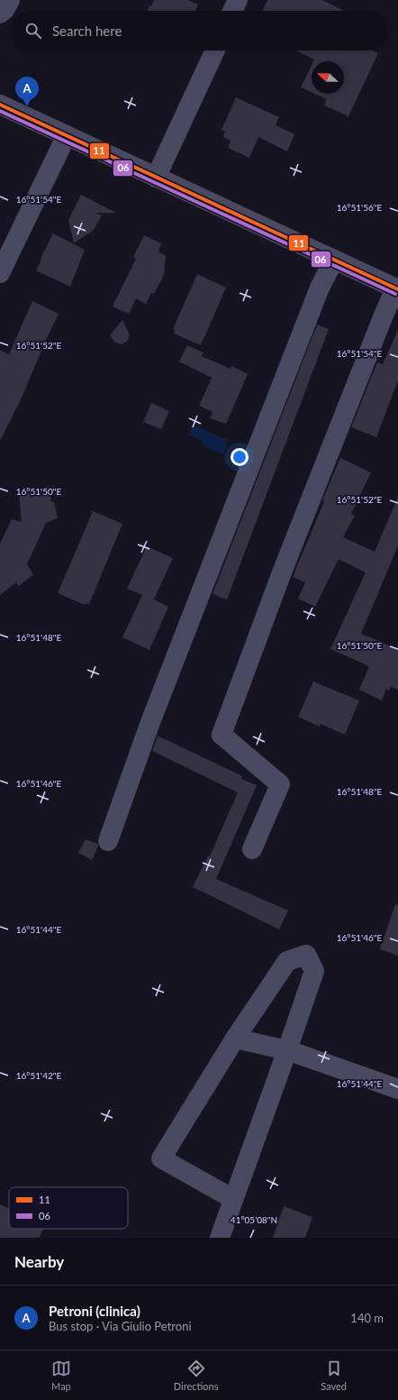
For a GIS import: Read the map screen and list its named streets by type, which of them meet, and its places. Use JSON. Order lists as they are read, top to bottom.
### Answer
{
  "lines": ["transit line 11", "transit line 06"],
  "legend": ["11", "06"],
  "north": "left",
  "page": {
    "search": "Search here",
    "pins": "A",
    "heading": "Nearby",
    "list": [
      {
        "mark": "A",
        "name": "Petroni (clinica)",
        "note": "Bus stop · Via Giulio Petroni",
        "value": "140 m"
      }
    ],
    "nav": ["Map", "Directions", "Saved"]
  },
  "coordinates": [
    "16°51'54\"E",
    "16°51'56\"E",
    "16°51'52\"E",
    "16°51'50\"E",
    "16°51'48\"E",
    "16°51'46\"E",
    "16°51'44\"E",
    "16°51'42\"E",
    "41°05'08\"N"
  ]
}
